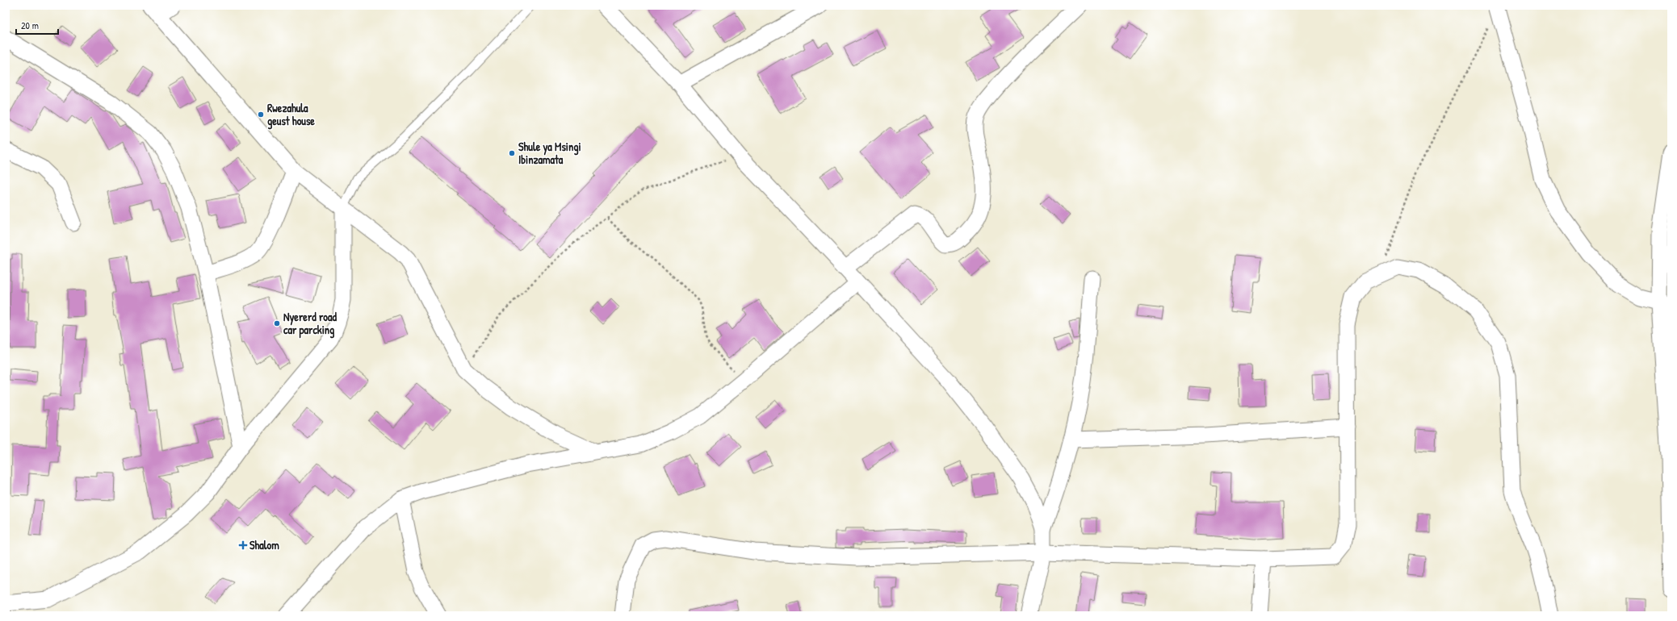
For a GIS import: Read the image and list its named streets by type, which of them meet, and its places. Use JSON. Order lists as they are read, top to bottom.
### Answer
{
  "places": {
    "other": ["Rwezahula geust house", "Shule ya Msingi Ibinzamata", "Nyererd road car parcking"],
    "health": ["Shalom"]
  },
  "scale_bar": "20 m"
}
